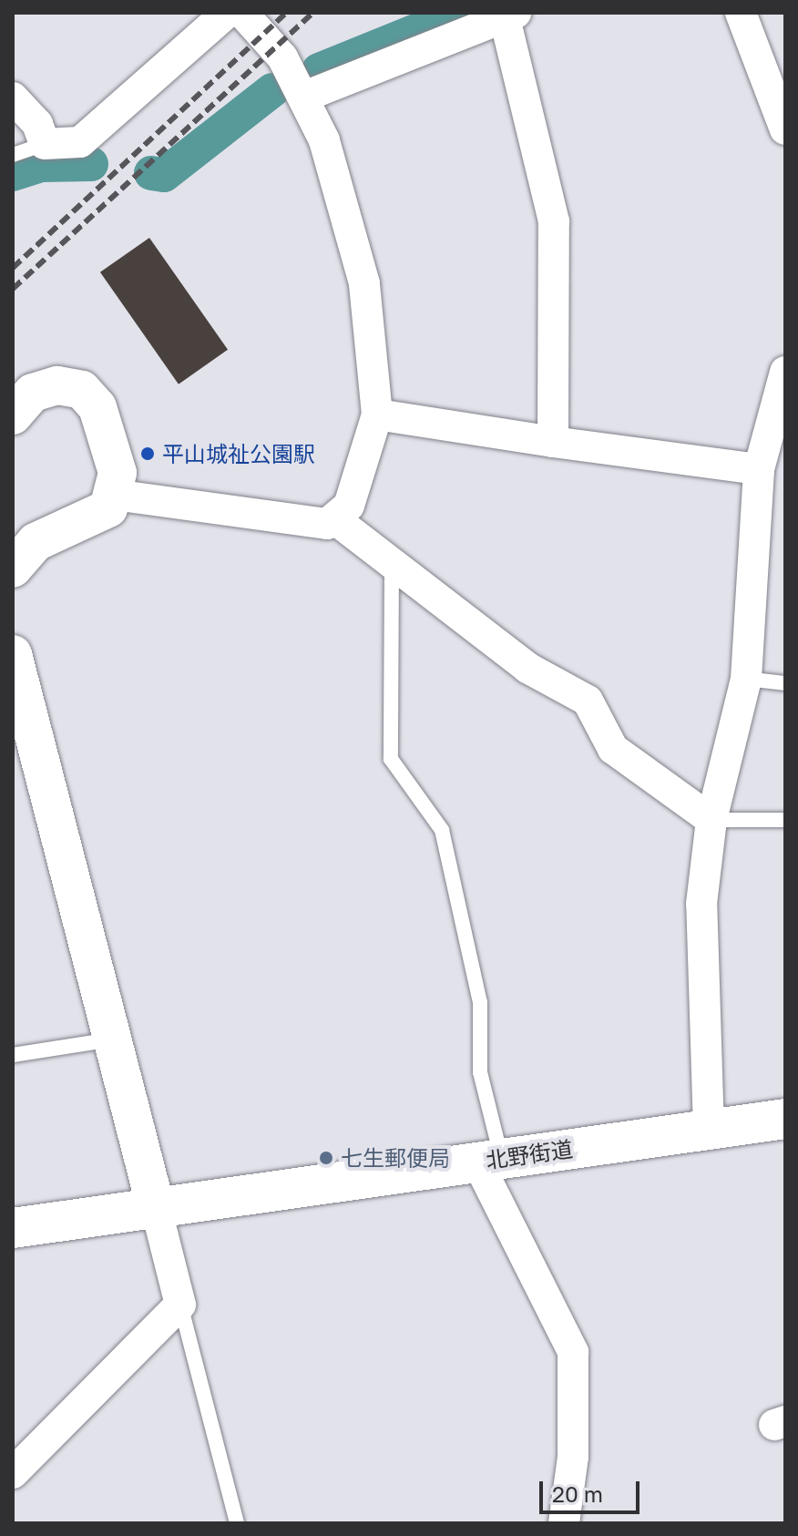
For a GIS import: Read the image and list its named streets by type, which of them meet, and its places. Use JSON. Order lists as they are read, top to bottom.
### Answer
{
  "streets": {
    "main road": ["北野街道"]
  },
  "places": ["平山城祉公園駅", "七生郵便局"],
  "scale_bar": "20 m"
}
